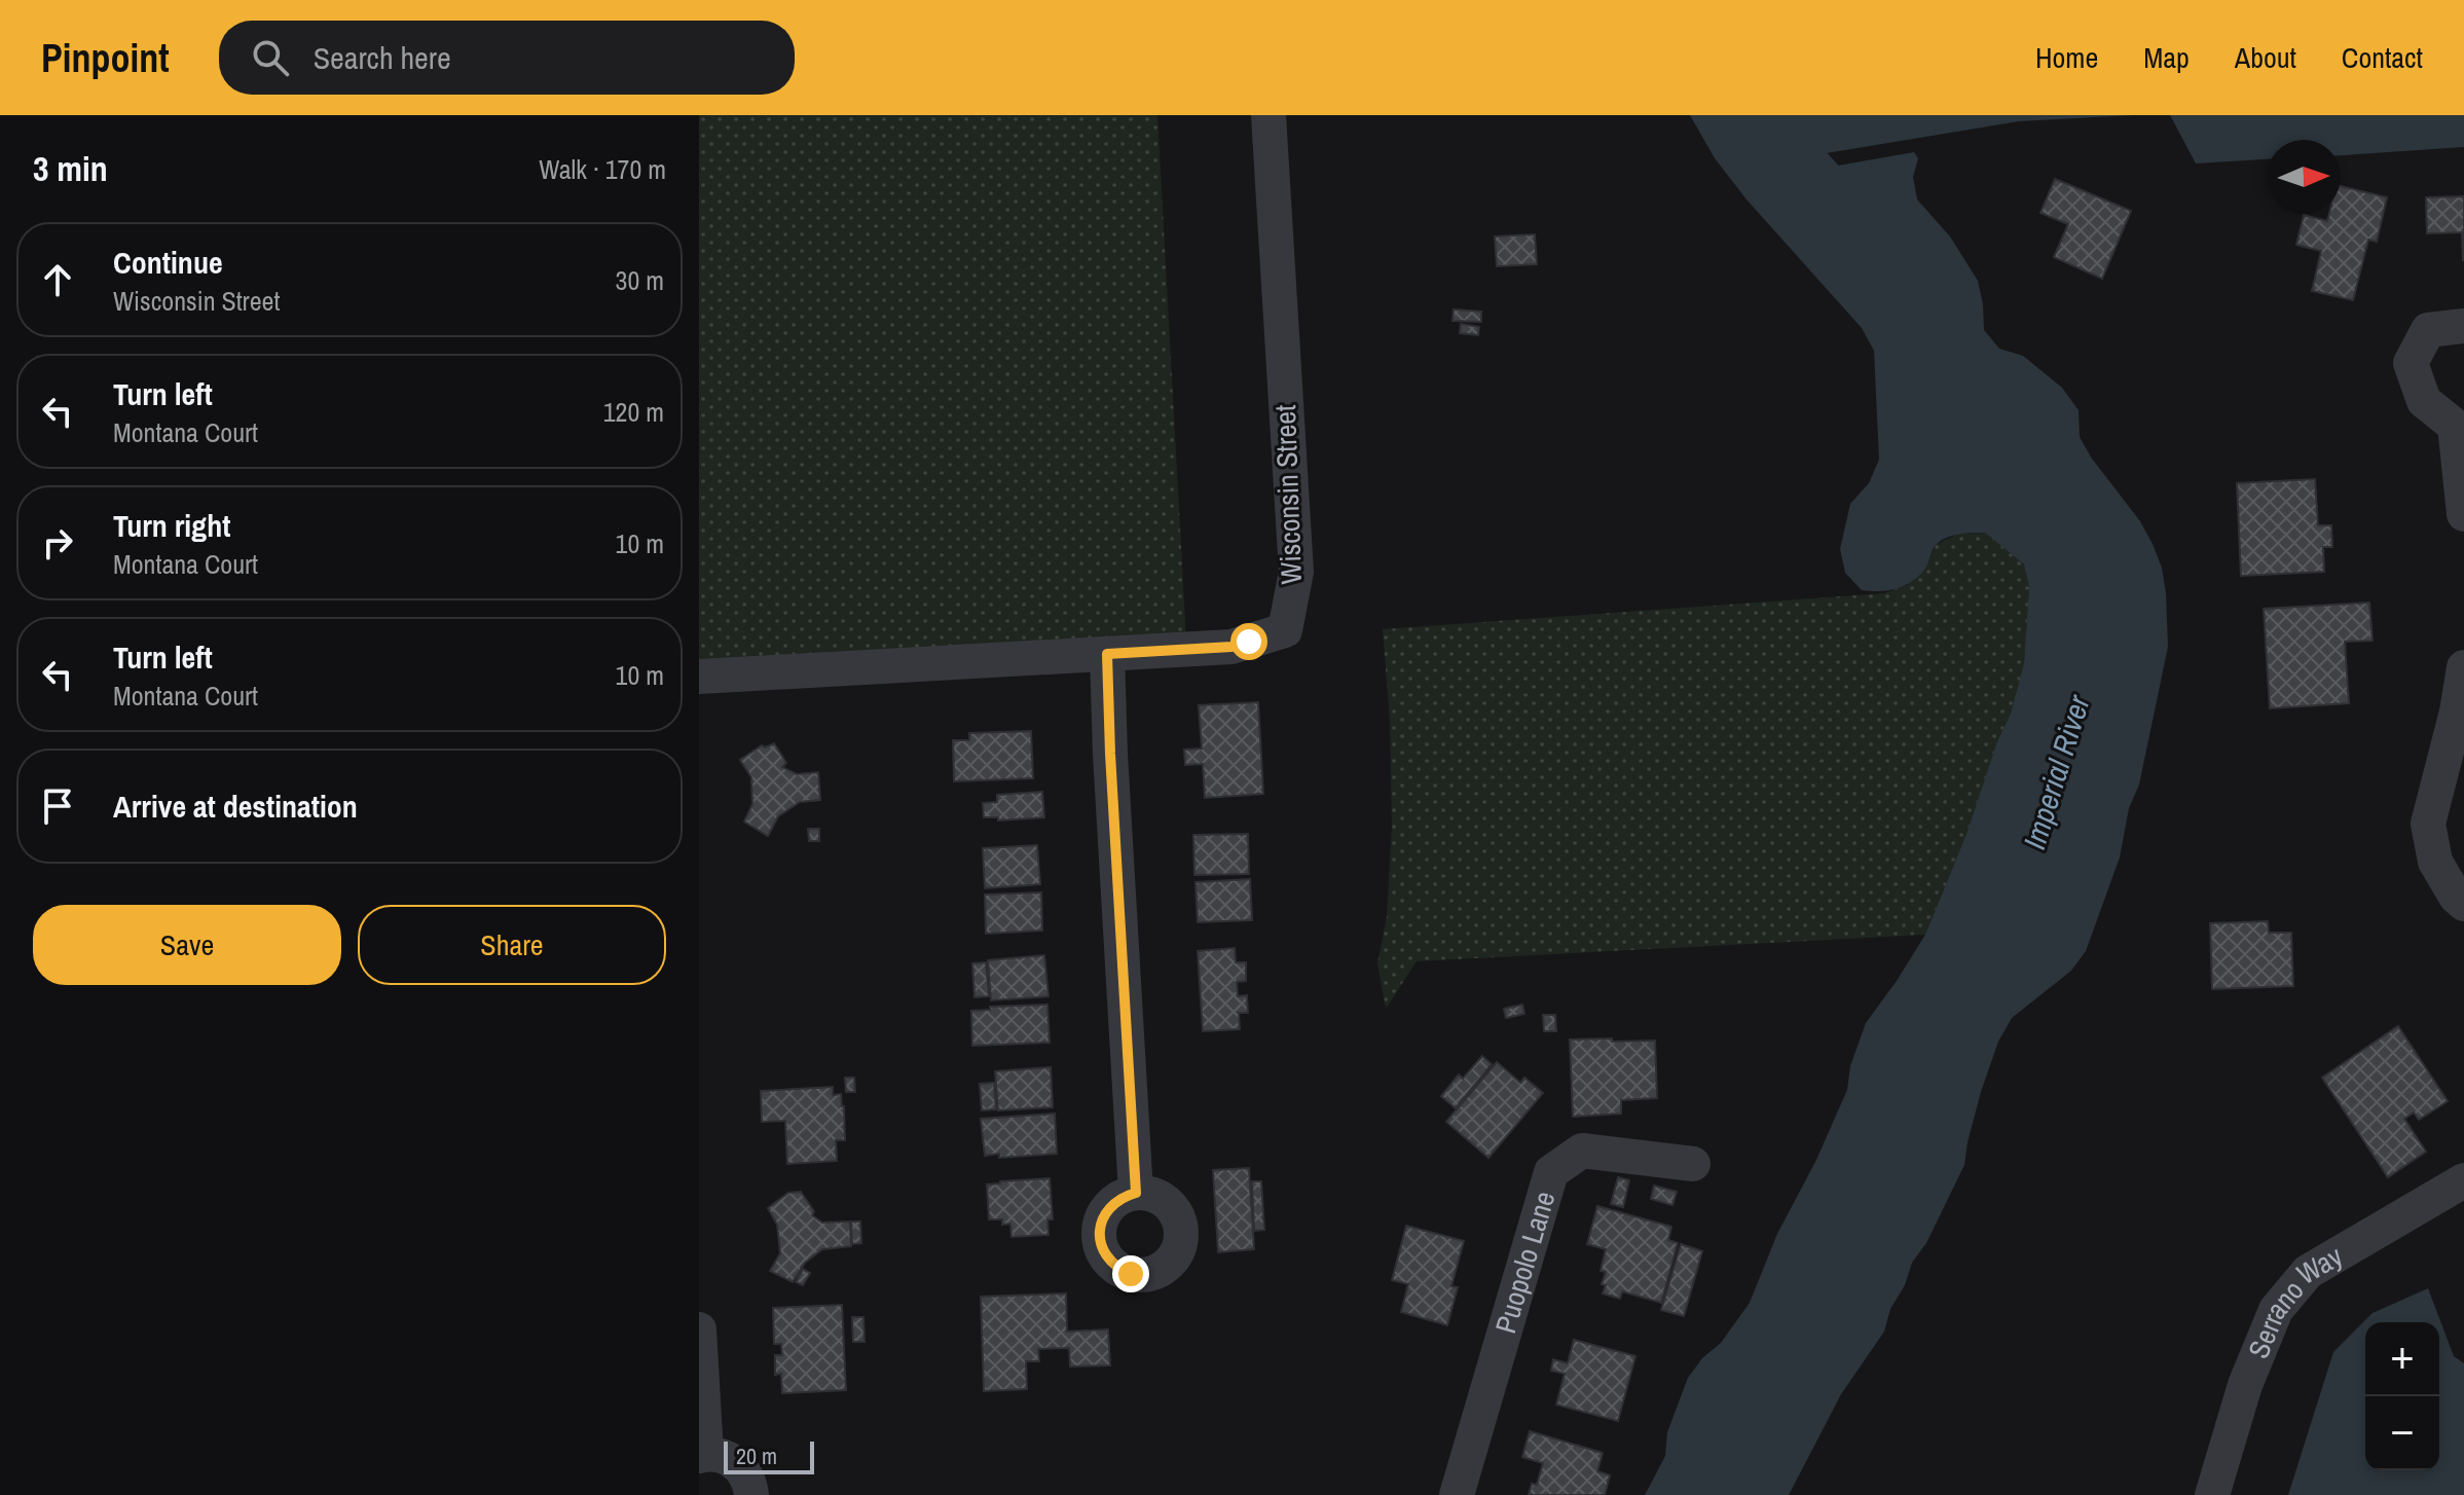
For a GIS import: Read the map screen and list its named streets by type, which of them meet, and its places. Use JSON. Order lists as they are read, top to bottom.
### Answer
{
  "streets": {
    "street": ["Wisconsin Street", "Puopolo Lane", "Serrano Way"]
  },
  "water": ["Imperial River"],
  "scale_bar": "20 m",
  "north": "right",
  "page": {
    "header": "Pinpoint",
    "search": "Search here",
    "nav": [
      "Home",
      "Map",
      "About",
      "Contact"
    ],
    "heading": ["3 min", "Walk · 170 m"],
    "list": [
      ["Continue", "Wisconsin Street", "30 m"],
      ["Turn left", "Montana Court", "120 m"],
      ["Turn right", "Montana Court", "10 m"],
      ["Turn left", "Montana Court", "10 m"],
      "Arrive at destination"
    ],
    "buttons": ["Save", "Share"],
    "map_buttons": ["+", "−"],
    "scale": "20 m"
  }
}
